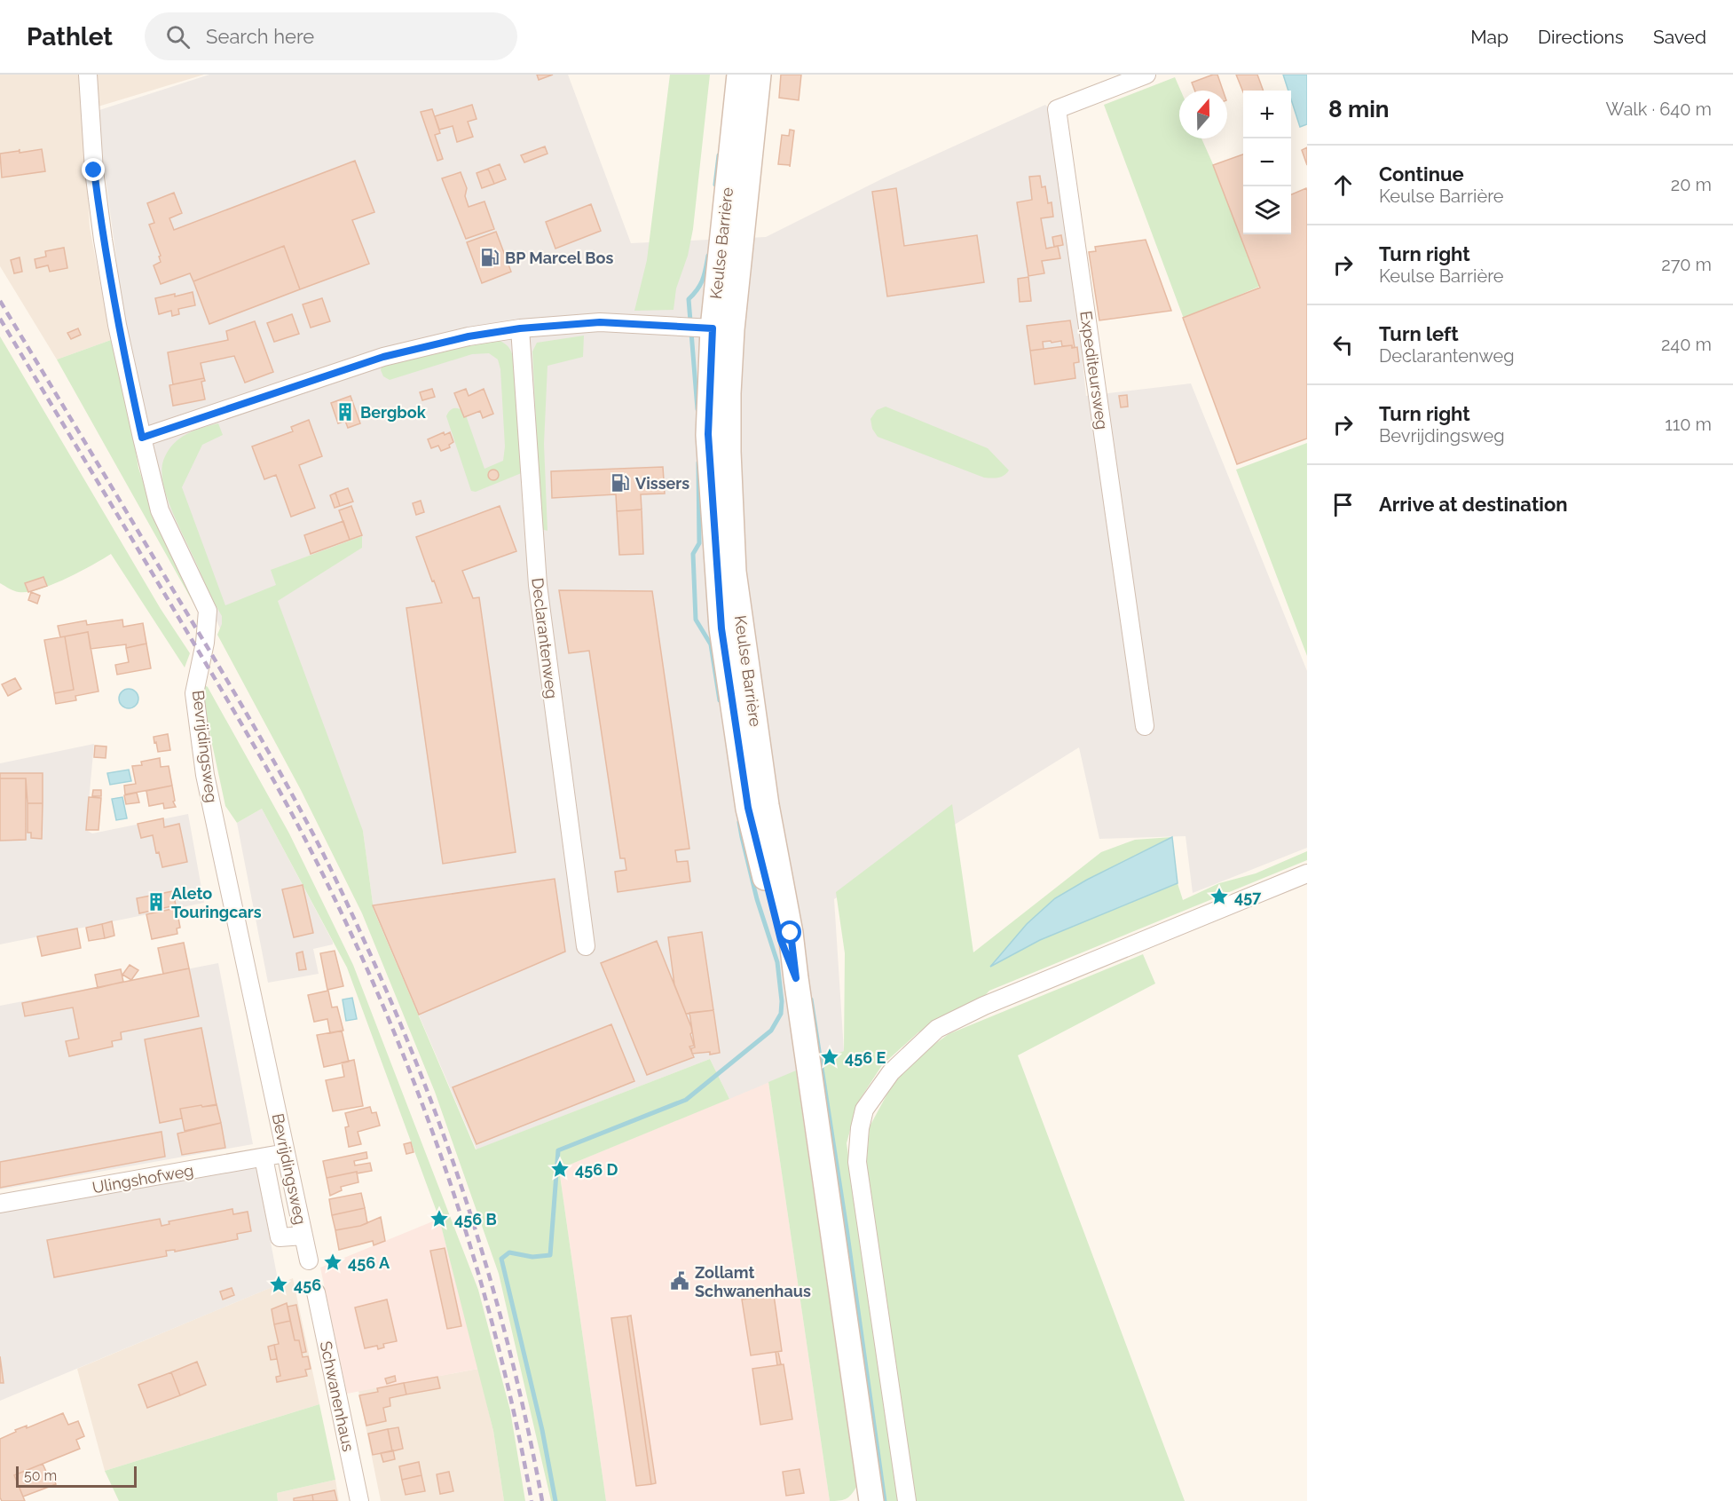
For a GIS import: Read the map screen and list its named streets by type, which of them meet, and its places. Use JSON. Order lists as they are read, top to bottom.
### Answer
{
  "streets": {
    "main road": ["Keulse Barrière"],
    "street": [
      "Expediteursweg",
      "Declarantenweg",
      "Bevrijdingsweg",
      "Ulingshofweg",
      "Schwanenhaus"
    ]
  },
  "crossings": [
    ["Bevrijdingsweg", "Ulingshofweg"]
  ],
  "places": {
    "fuel station": ["BP Marcel Bos", "Vissers"],
    "building": ["Bergbok", "Aleto Touringcars"],
    "place": [
      "457",
      "456 E",
      "456 D",
      "456 B",
      "456 A",
      "456"
    ],
    "public building": ["Zollamt Schwanenhaus"]
  },
  "scale_bar": "50 m",
  "north": "top",
  "page": {
    "header": "Pathlet",
    "search": "Search here",
    "nav": ["Map", "Directions", "Saved"],
    "heading": ["8 min", "Walk · 640 m"],
    "map_buttons": ["+", "−"],
    "list": [
      ["Continue", "Keulse Barrière", "20 m"],
      ["Turn right", "Keulse Barrière", "270 m"],
      ["Turn left", "Declarantenweg", "240 m"],
      ["Turn right", "Bevrijdingsweg", "110 m"],
      "Arrive at destination"
    ],
    "scale": "50 m"
  }
}
